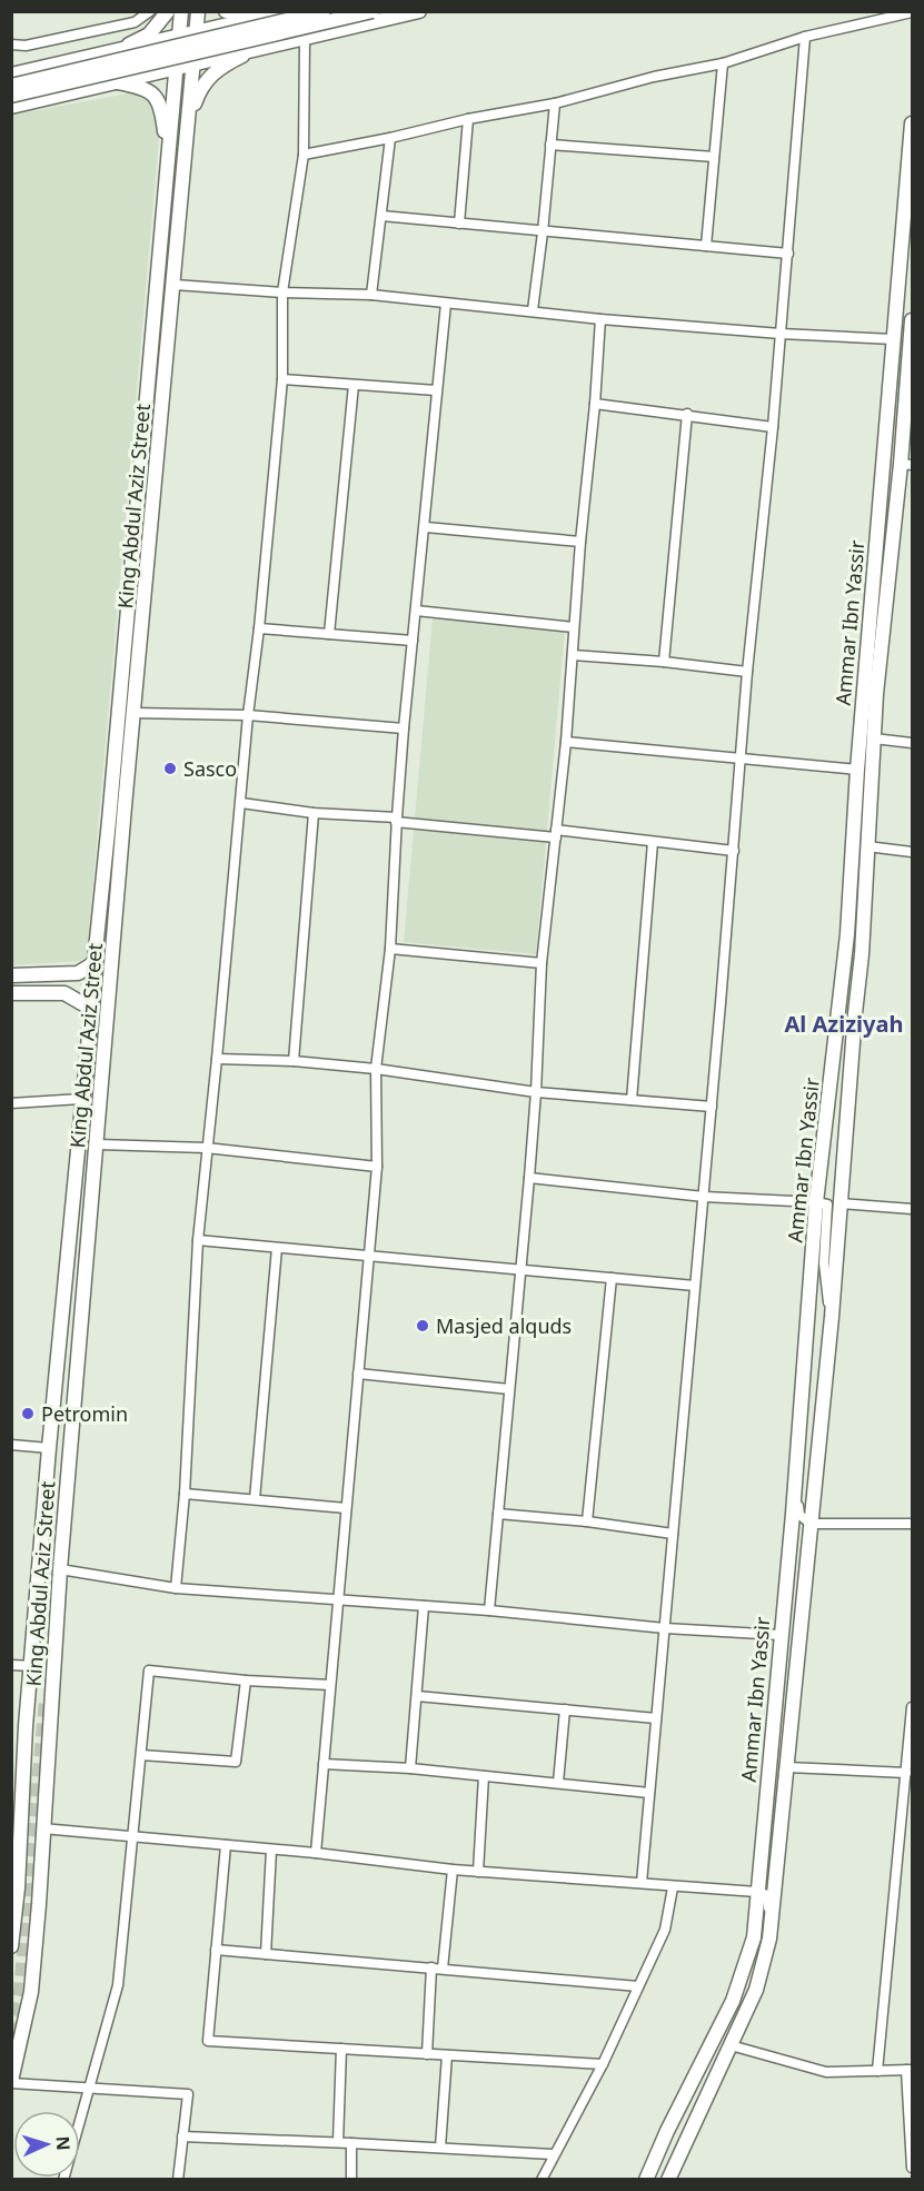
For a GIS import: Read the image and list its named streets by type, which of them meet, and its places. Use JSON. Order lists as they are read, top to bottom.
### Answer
{
  "streets": {
    "street": ["King Abdul Aziz Street", "Ammar Ibn Yassir"]
  },
  "districts": ["Al Aziziyah"],
  "places": ["Sasco", "Masjed alquds", "Petromin"],
  "north": "right"
}
